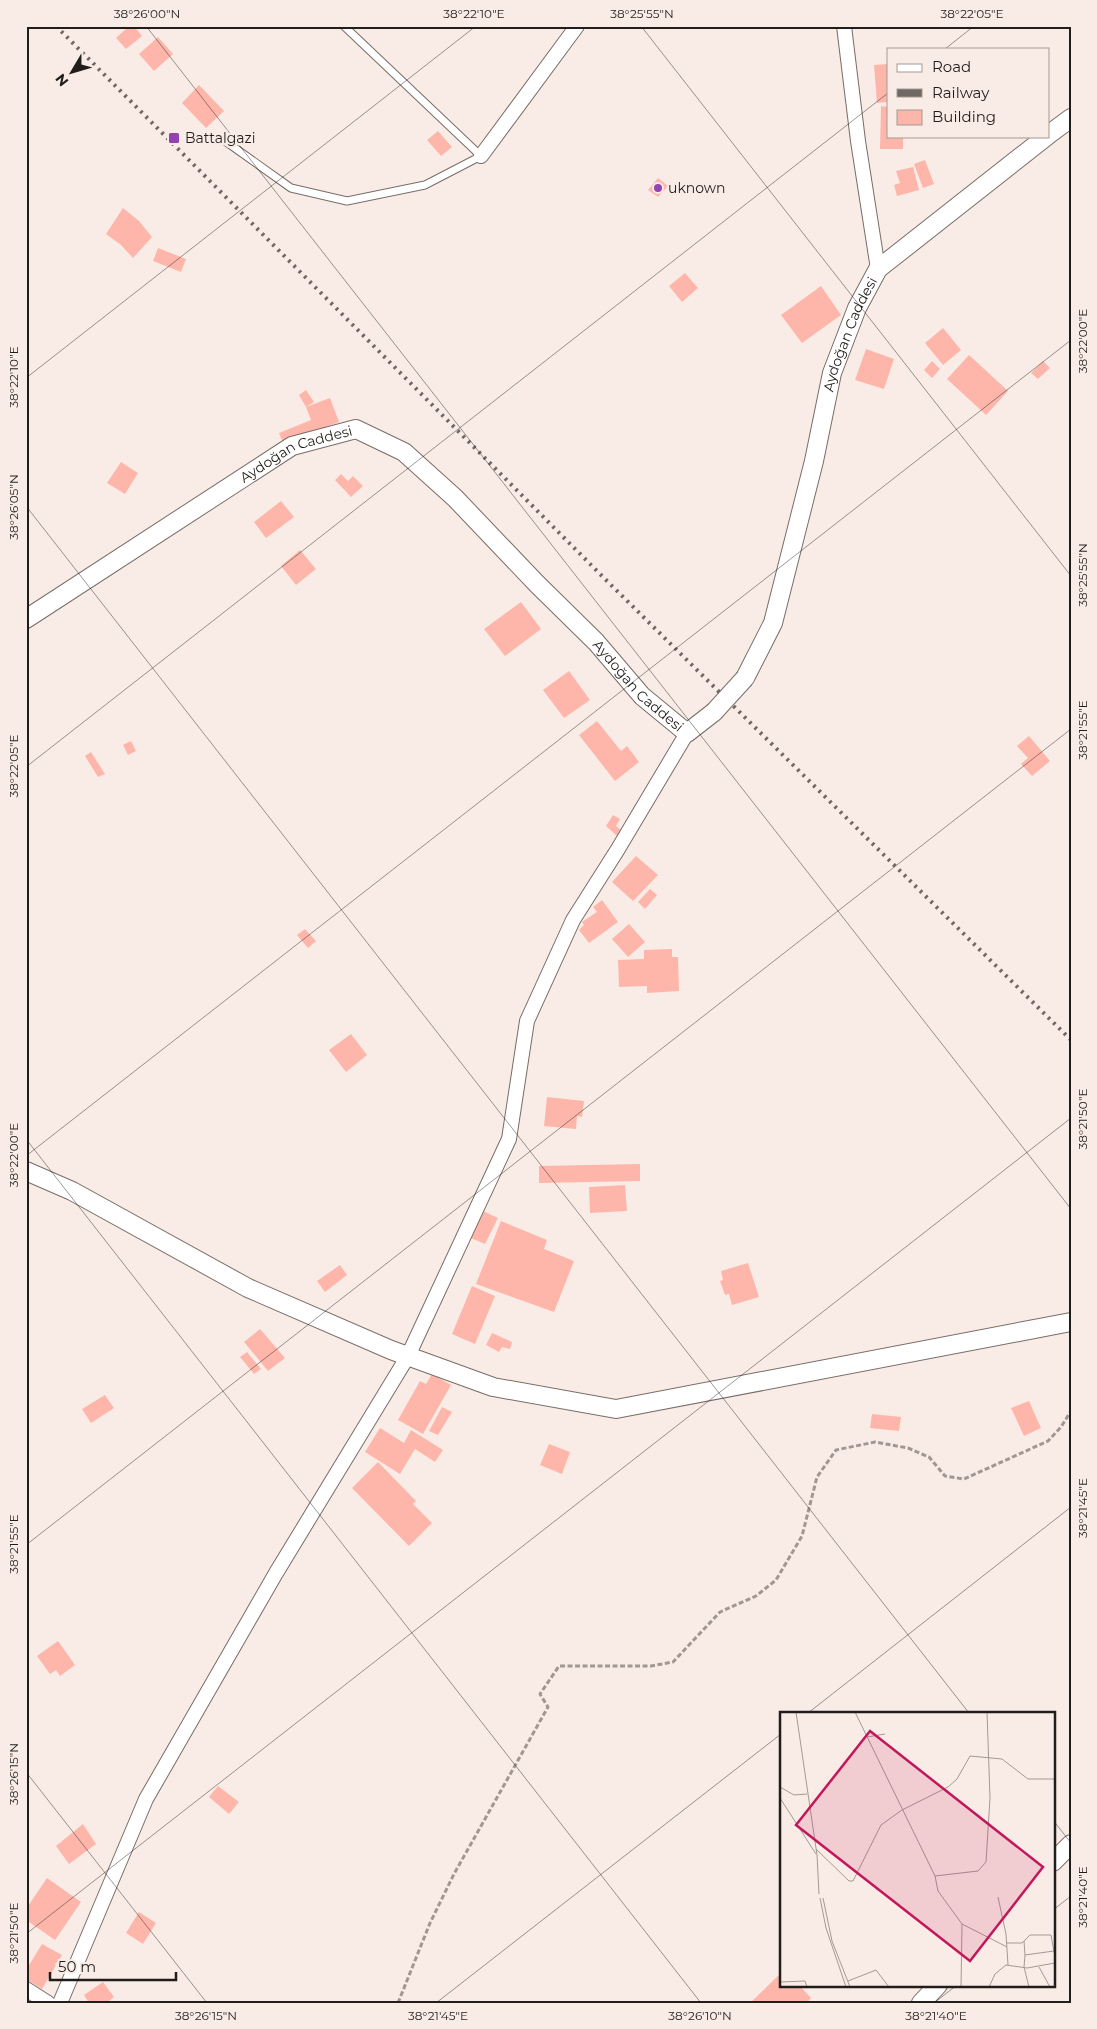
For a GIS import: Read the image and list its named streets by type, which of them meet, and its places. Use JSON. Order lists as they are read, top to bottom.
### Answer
{
  "streets": {
    "street": ["Aydoğan Caddesi"]
  },
  "places": {
    "transit": ["Battalgazi"],
    "other": ["uknown"]
  },
  "legend": ["Road", "Railway", "Building"],
  "scale_bar": "50 m",
  "north": "bottom left",
  "coordinates": [
    "38°26'00\"N",
    "38°22'10\"E",
    "38°25'55\"N",
    "38°22'05\"E",
    "38°22'00\"E",
    "38°26'05\"N",
    "38°21'55\"E",
    "38°21'50\"E",
    "38°21'45\"E",
    "38°26'15\"N",
    "38°21'40\"E",
    "38°26'10\"N"
  ]
}
